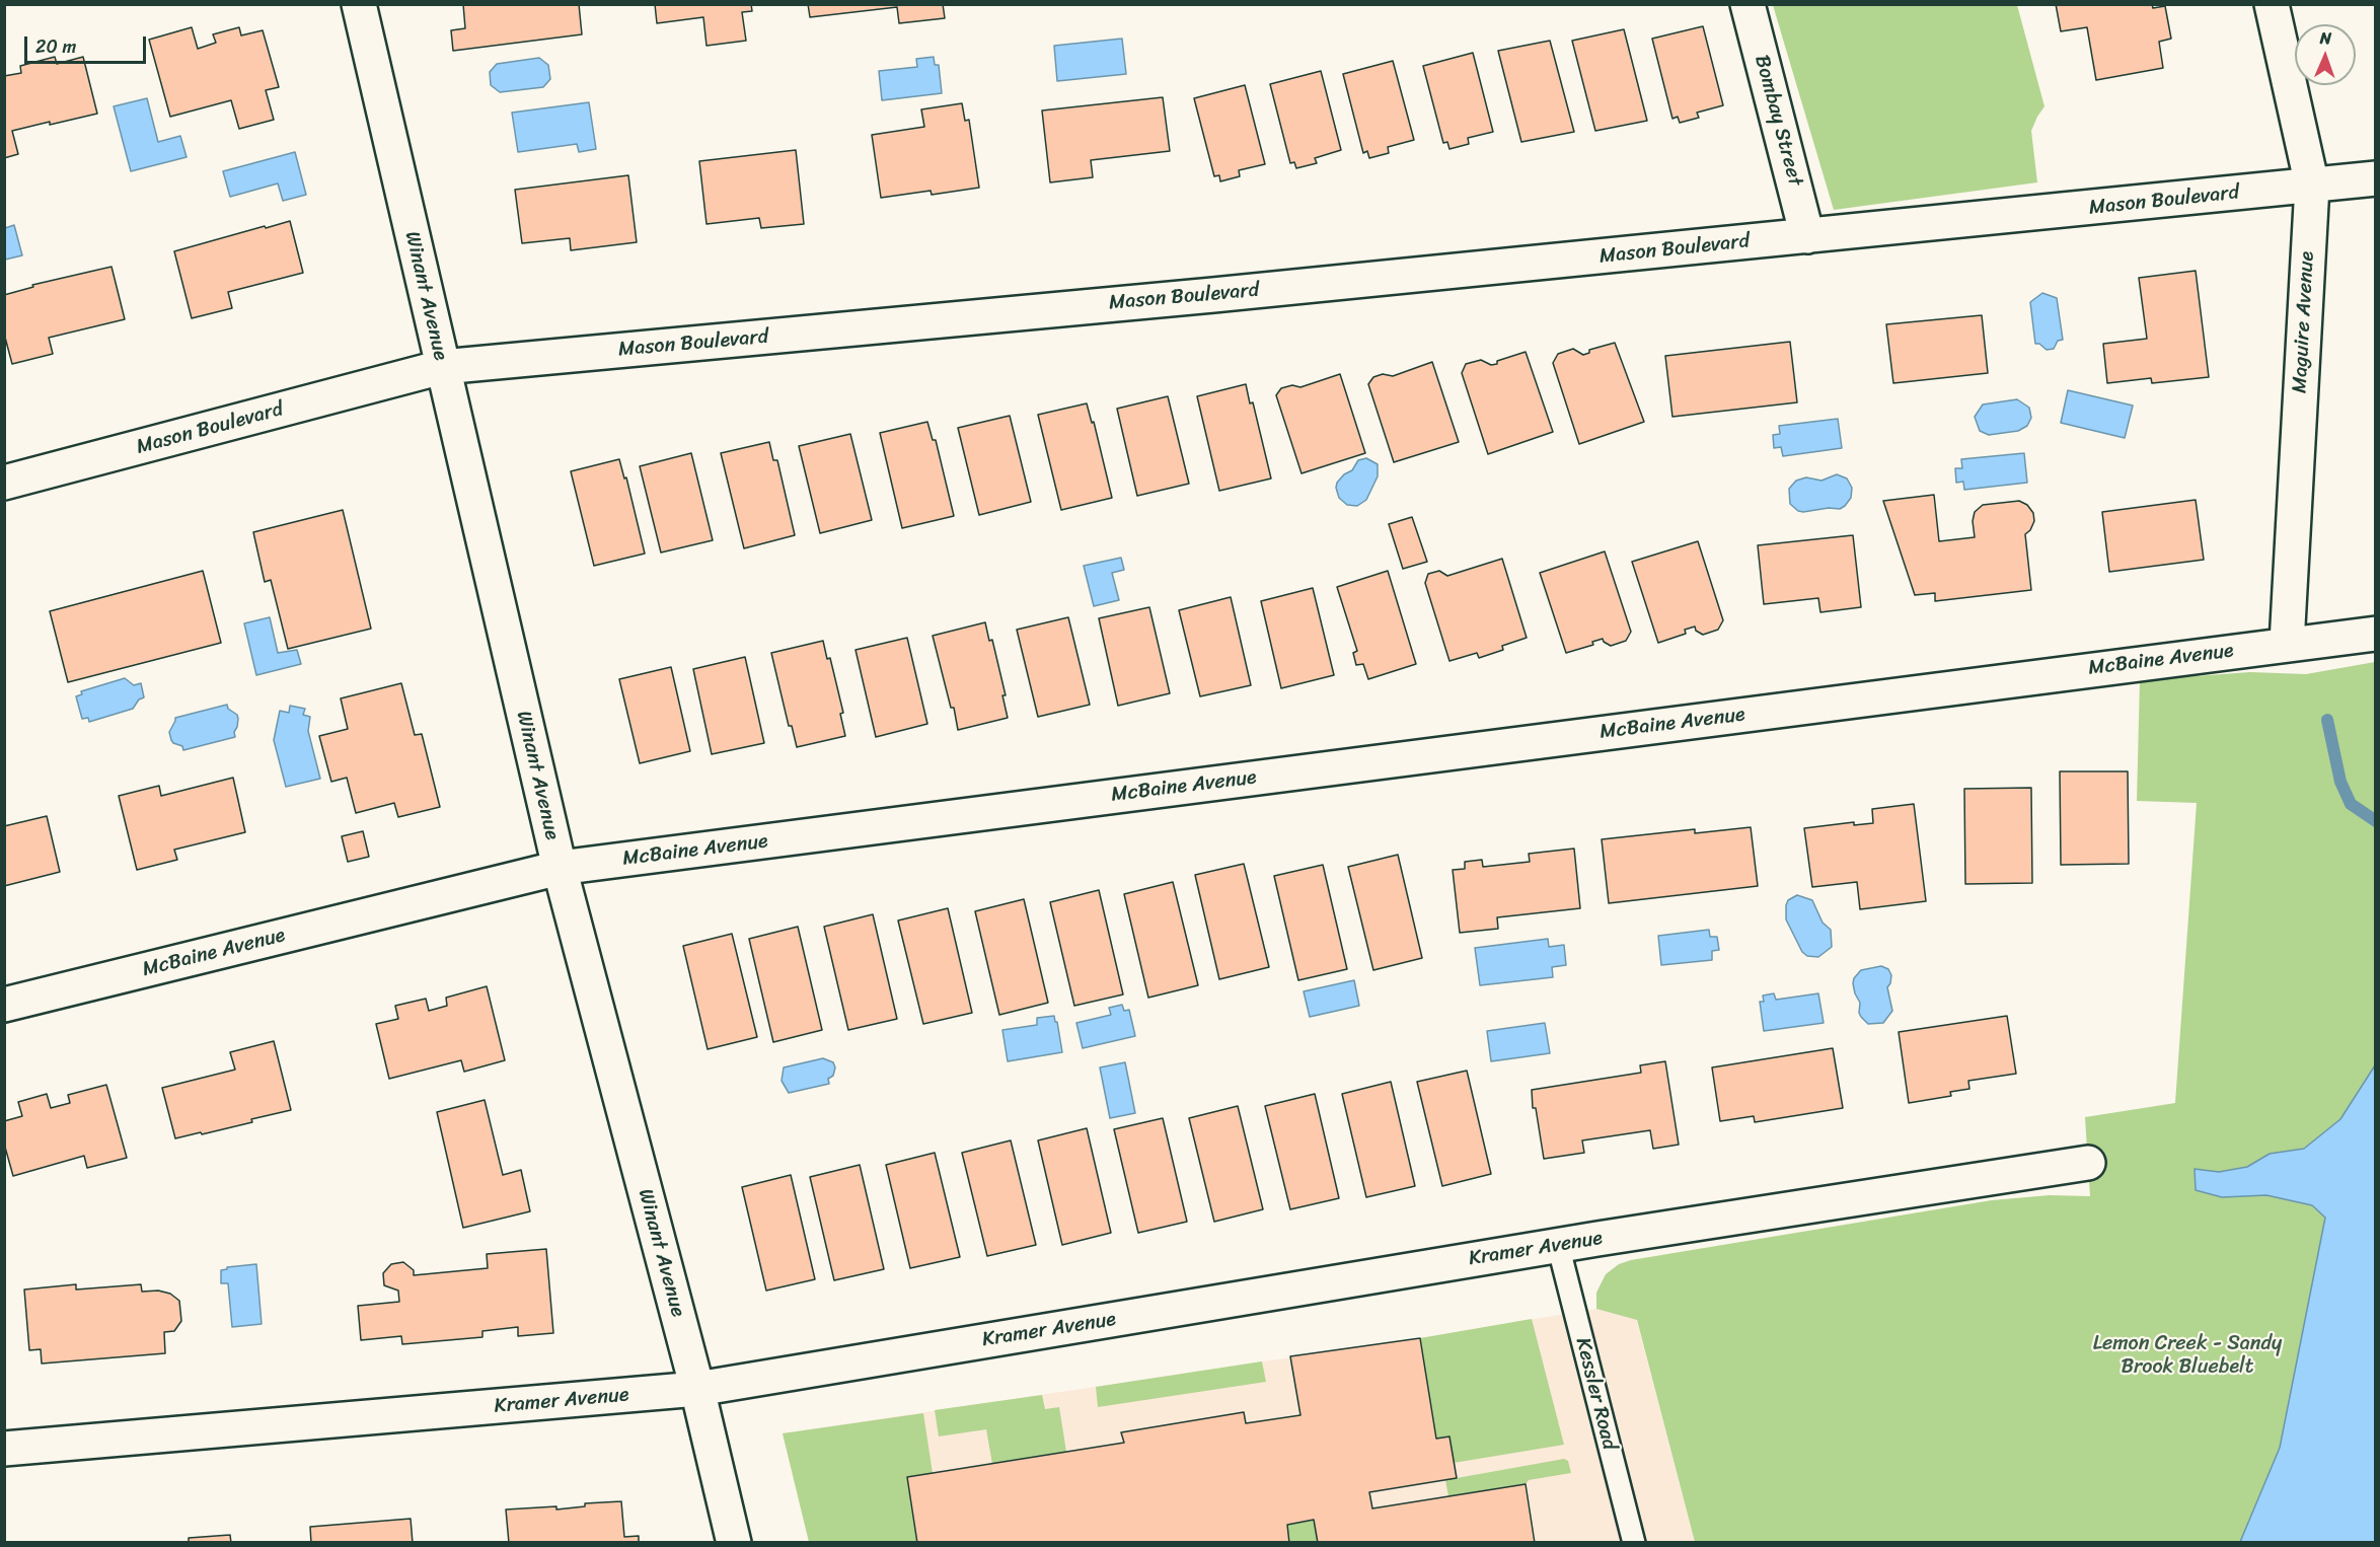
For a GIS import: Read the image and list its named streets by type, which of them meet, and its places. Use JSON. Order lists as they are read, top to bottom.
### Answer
{
  "streets": {
    "street": [
      "Bombay Street",
      "Mason Boulevard",
      "Winant Avenue",
      "Maguire Avenue",
      "McBaine Avenue",
      "Kramer Avenue"
    ],
    "lane": ["Kessler Road"]
  },
  "crossings": [
    ["Bombay Street", "Mason Boulevard"],
    ["Mason Boulevard", "Winant Avenue"],
    ["Mason Boulevard", "Maguire Avenue"],
    ["Winant Avenue", "McBaine Avenue"],
    ["Winant Avenue", "Kramer Avenue"],
    ["Maguire Avenue", "McBaine Avenue"],
    ["Kramer Avenue", "Kessler Road"]
  ],
  "parks": ["Lemon Creek - Sandy Brook Bluebelt"],
  "scale_bar": "20 m",
  "north": "top"
}
